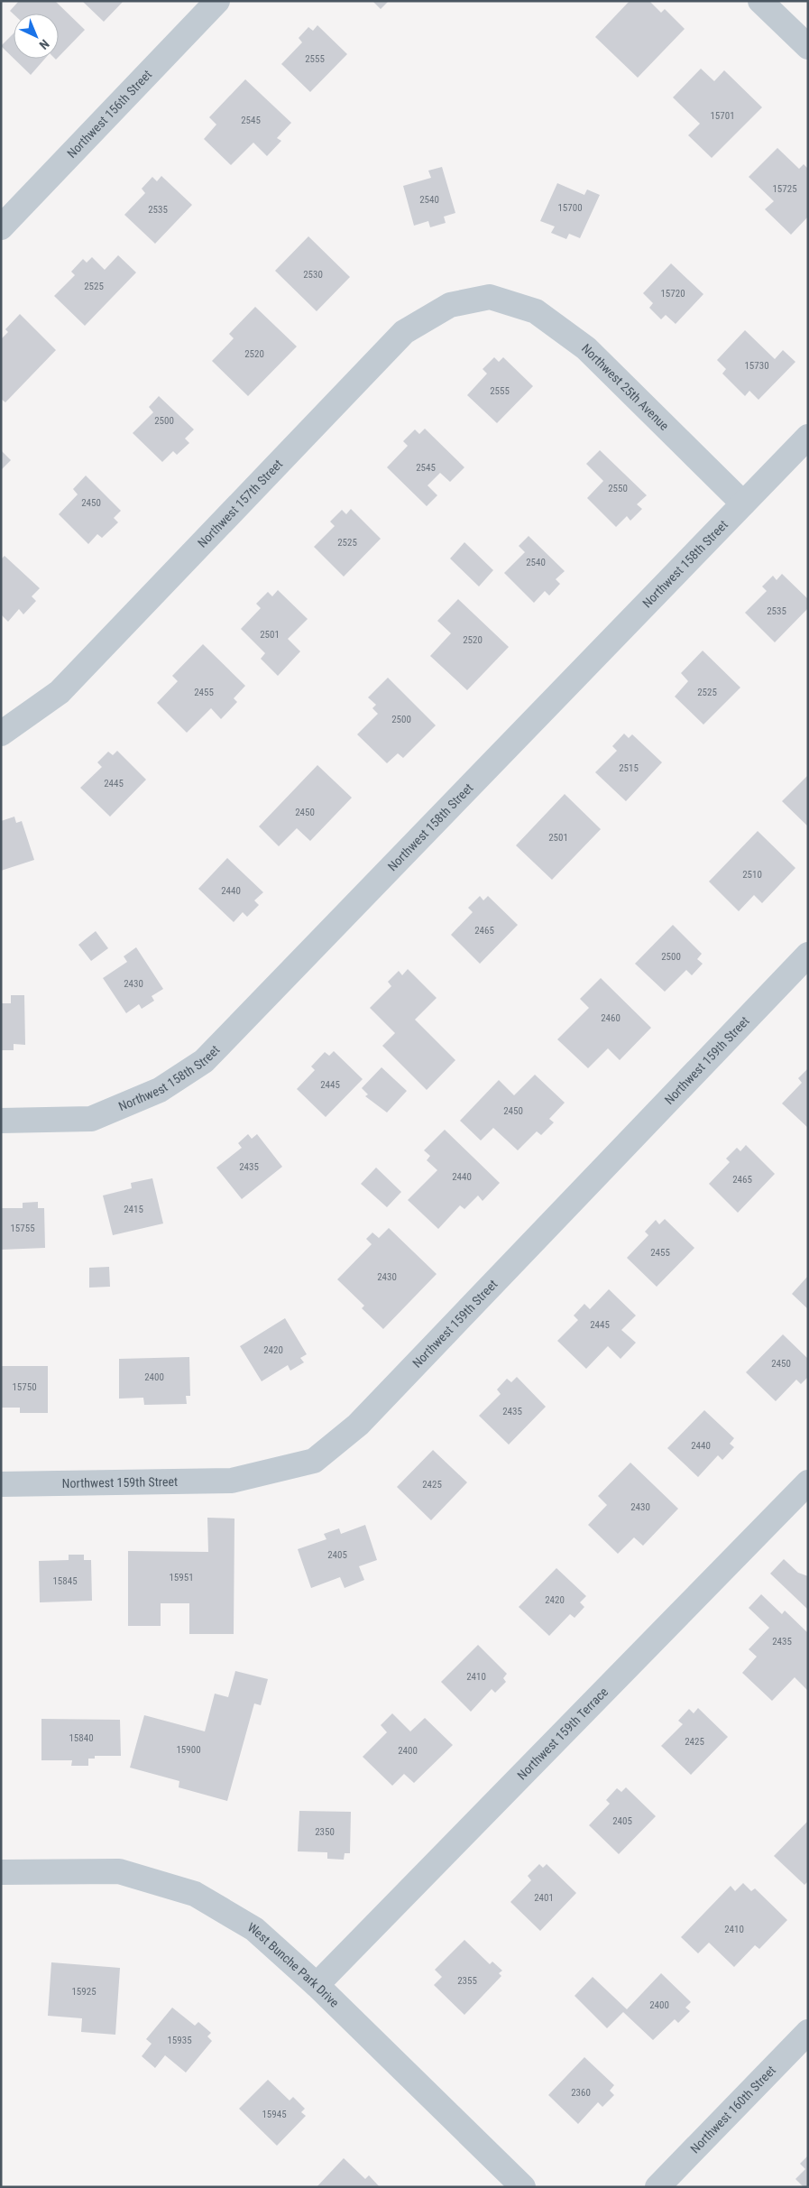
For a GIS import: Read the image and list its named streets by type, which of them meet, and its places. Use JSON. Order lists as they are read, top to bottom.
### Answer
{
  "streets": {
    "street": [
      "Northwest 156th Street",
      "Northwest 25th Avenue",
      "Northwest 157th Street",
      "Northwest 158th Street",
      "Northwest 159th Street",
      "Northwest 159th Terrace",
      "West Bunche Park Drive",
      "Northwest 160th Street"
    ]
  },
  "crossings": [
    ["Northwest 25th Avenue", "Northwest 157th Street"],
    ["Northwest 25th Avenue", "Northwest 158th Street"],
    ["Northwest 159th Terrace", "West Bunche Park Drive"]
  ],
  "house_numbers": [
    "2555",
    "15701",
    "2545",
    "15725",
    "2540",
    "15700",
    "2535",
    "2530",
    "2525",
    "15720",
    "2520",
    "15730",
    "2555",
    "2500",
    "2545",
    "2550",
    "2450",
    "2525",
    "2540",
    "2535",
    "2501",
    "2520",
    "2455",
    "2525",
    "2500",
    "2515",
    "2445",
    "2450",
    "2501",
    "2510",
    "2440",
    "2465",
    "2500",
    "2430",
    "2460",
    "2445",
    "2450",
    "2435",
    "2440",
    "2465",
    "2415",
    "15755",
    "2455",
    "2430",
    "2445",
    "2420",
    "2450",
    "2400",
    "15750",
    "2435",
    "2440",
    "2425",
    "2430",
    "2405",
    "15951",
    "15845",
    "2420",
    "2435",
    "2410",
    "15840",
    "2425",
    "15900",
    "2400",
    "2405",
    "2350",
    "2401",
    "2410",
    "2355",
    "15925",
    "2400",
    "15935",
    "2360",
    "15945"
  ],
  "north": "bottom right"
}
